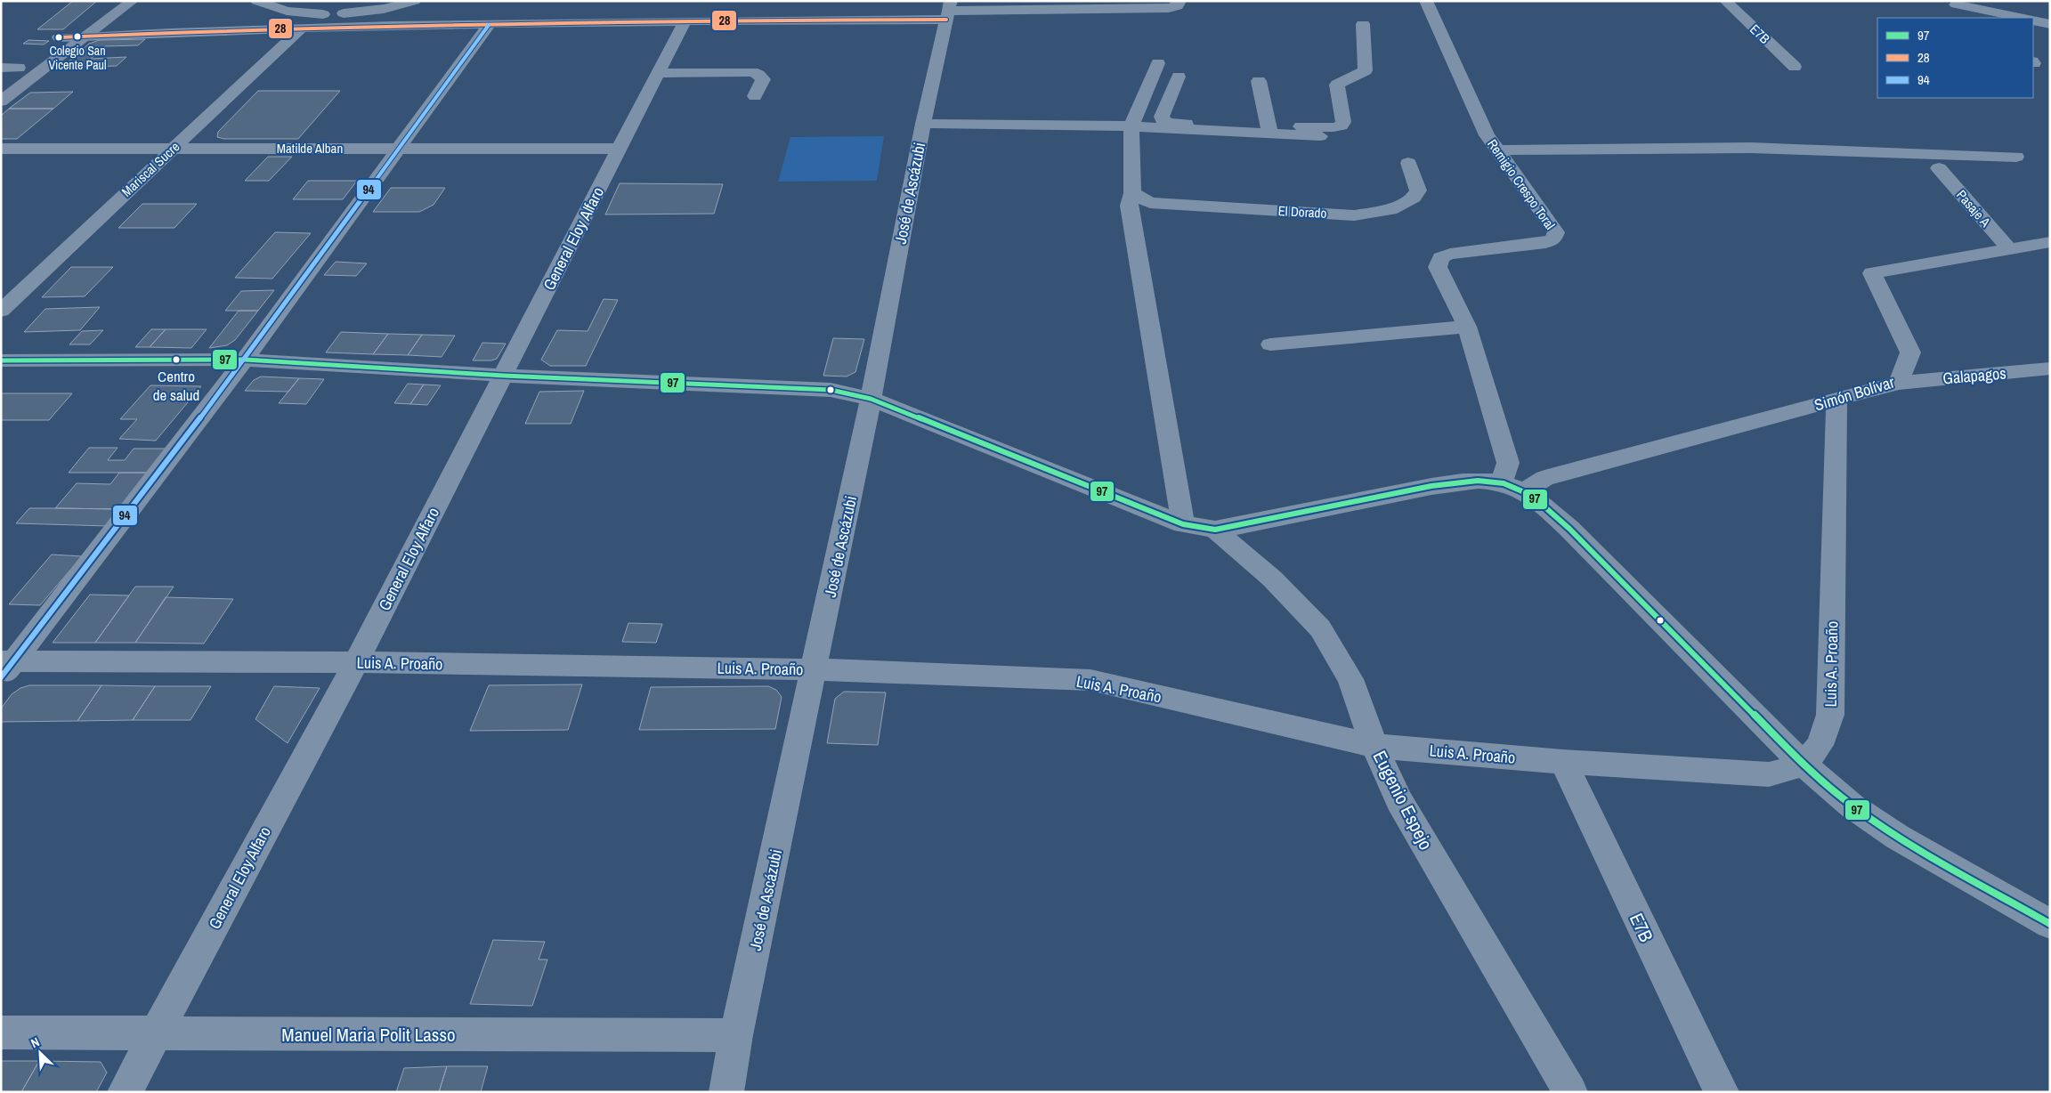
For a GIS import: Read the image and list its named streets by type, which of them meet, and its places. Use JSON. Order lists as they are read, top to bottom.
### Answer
{
  "streets": {
    "street": [
      "E7B",
      "Matilde Alban",
      "Mariscal Sucre",
      "Remigio Crespo Toral",
      "José de Ascázubi",
      "Pasaje A",
      "El Dorado",
      "General Eloy Alfaro",
      "Galapagos",
      "Simón Bolívar",
      "Luis A. Proaño",
      "Eugenio Espejo",
      "Manuel Maria Polit Lasso"
    ]
  },
  "crossings": [
    ["E7B", "Luis A. Proaño"],
    ["Matilde Alban", "Mariscal Sucre"],
    ["Matilde Alban", "General Eloy Alfaro"],
    ["Remigio Crespo Toral", "Simón Bolívar"],
    ["José de Ascázubi", "Luis A. Proaño"],
    ["José de Ascázubi", "Manuel Maria Polit Lasso"],
    ["Pasaje A", "Simón Bolívar"],
    ["General Eloy Alfaro", "Luis A. Proaño"],
    ["General Eloy Alfaro", "Manuel Maria Polit Lasso"],
    ["Galapagos", "Simón Bolívar"],
    ["Simón Bolívar", "Luis A. Proaño"],
    ["Luis A. Proaño", "Eugenio Espejo"]
  ],
  "places": ["Colegio San Vicente Paul", "Centro de salud"],
  "lines": ["transit line 28", "transit line 94", "transit line 97"],
  "legend": ["97", "28", "94"],
  "north": "top left"
}
